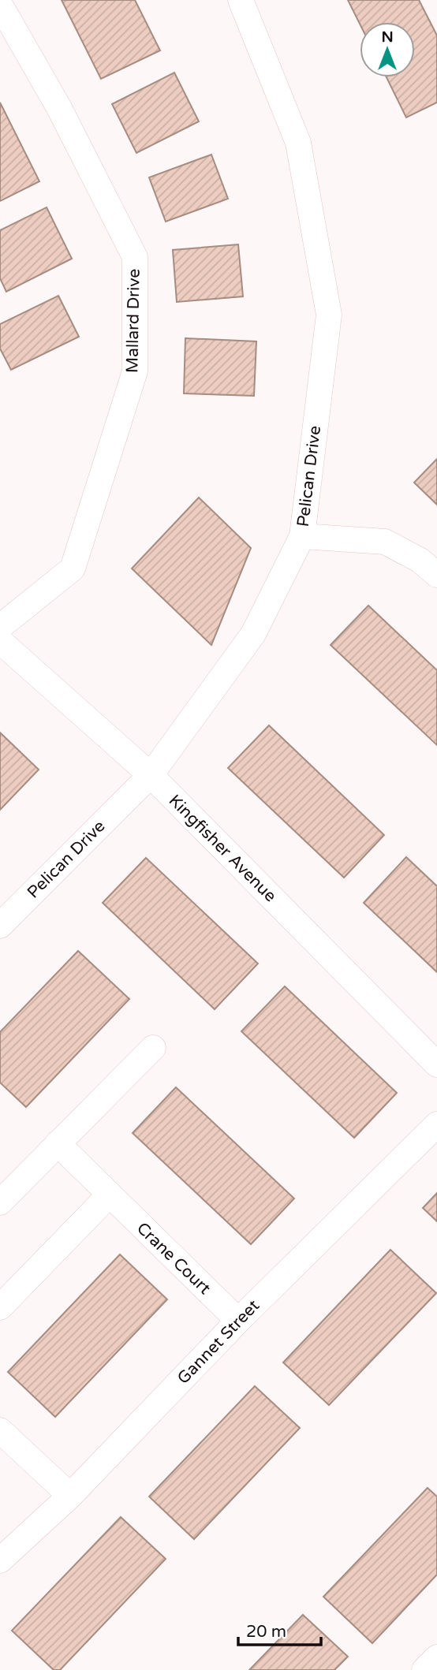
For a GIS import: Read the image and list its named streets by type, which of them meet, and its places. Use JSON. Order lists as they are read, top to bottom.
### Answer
{
  "streets": {
    "street": [
      "Mallard Drive",
      "Pelican Drive",
      "Kingfisher Avenue",
      "Crane Court",
      "Gannet Street"
    ]
  },
  "crossings": [
    ["Pelican Drive", "Kingfisher Avenue"],
    ["Crane Court", "Gannet Street"]
  ],
  "scale_bar": "20 m",
  "north": "top"
}
